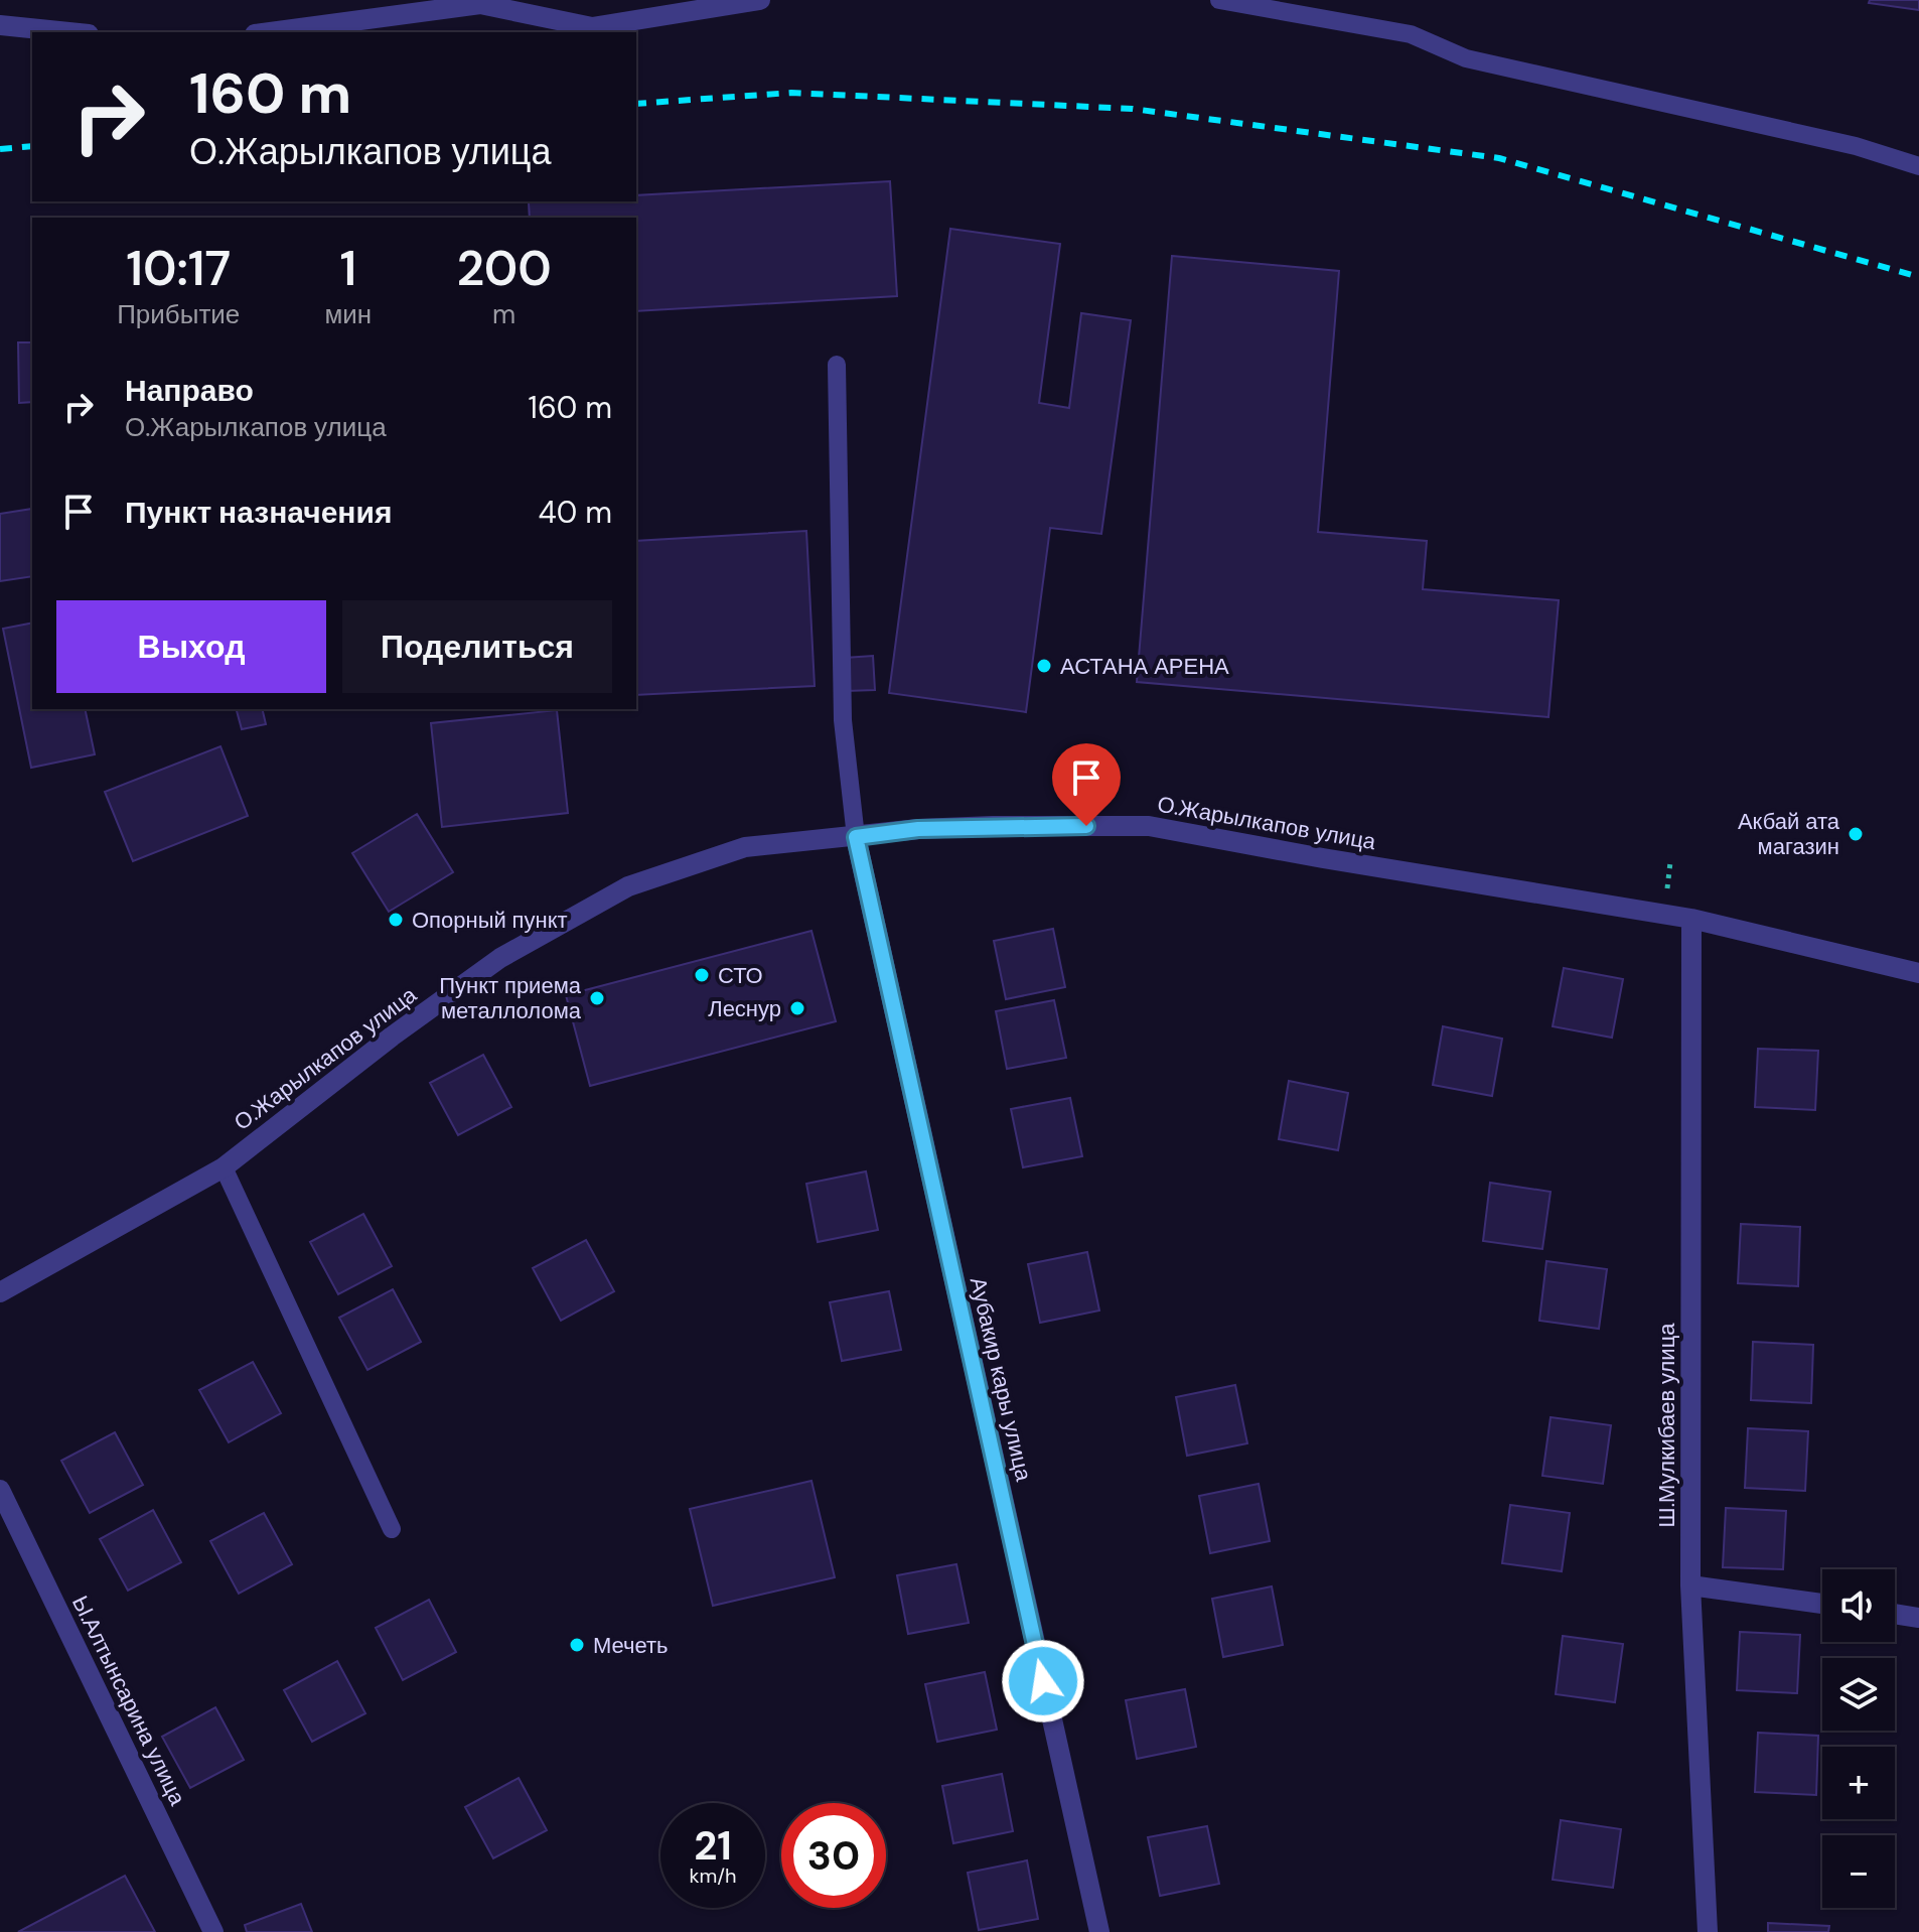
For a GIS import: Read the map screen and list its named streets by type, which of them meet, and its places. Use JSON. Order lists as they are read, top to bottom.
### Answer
{
  "streets": {
    "street": [
      "О.Жарылкапов улица",
      "Аубакир кары улица",
      "Ш.Мулкибаев улица",
      "Ы.Алтынсарина улица"
    ]
  },
  "crossings": [
    ["О.Жарылкапов улица", "Аубакир кары улица"],
    ["О.Жарылкапов улица", "Ш.Мулкибаев улица"]
  ],
  "places": [
    "АСТАНА АРЕНА",
    "Акбай ата магазин",
    "Опорный пункт",
    "СТО",
    "Пункт приема металлолома",
    "Леснур",
    "Мечеть"
  ],
  "page": {
    "turn": ["160 m", "О.Жарылкапов улица"],
    "eta": [
      "10:17",
      "Прибытие",
      "1",
      "мин",
      "200",
      "m"
    ],
    "list": [
      {
        "name": "Направо",
        "note": "О.Жарылкапов улица",
        "value": "160 m"
      },
      {
        "name": "Пункт назначения",
        "value": "40 m"
      }
    ],
    "buttons": ["Выход", "Поделиться"],
    "map_buttons": ["+", "−"],
    "speed": "21 km/h",
    "limit": "30"
  }
}
